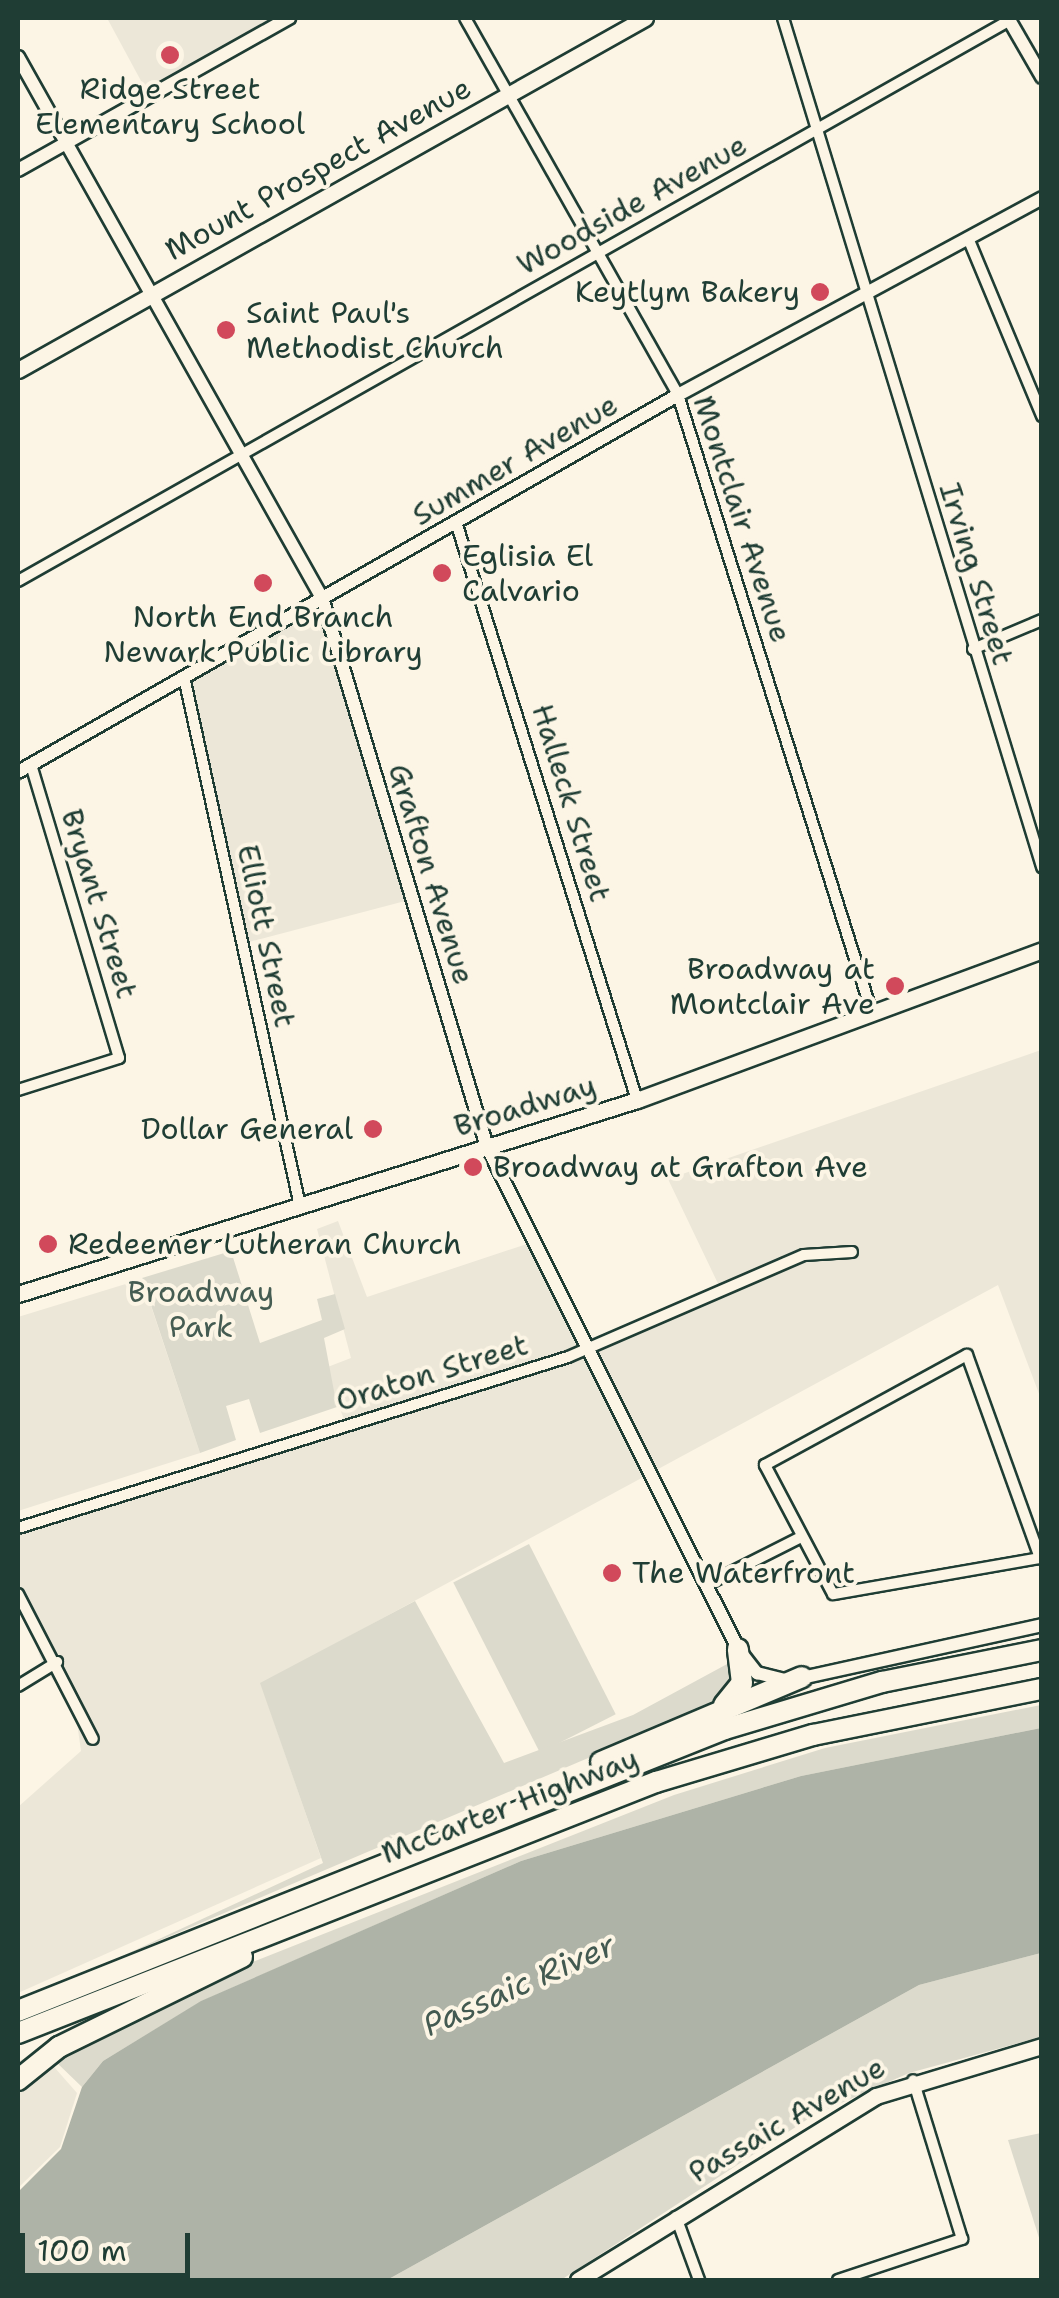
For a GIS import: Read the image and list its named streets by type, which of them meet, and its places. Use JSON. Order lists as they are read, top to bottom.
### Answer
{
  "streets": {
    "highway": ["McCarter Highway"],
    "main road": ["Mount Prospect Avenue", "Broadway", "Passaic Avenue"],
    "street": [
      "Woodside Avenue",
      "Summer Avenue",
      "Montclair Avenue",
      "Irving Street",
      "Halleck Street",
      "Grafton Avenue",
      "Bryant Street",
      "Elliott Street",
      "Oraton Street"
    ]
  },
  "crossings": [
    ["Mount Prospect Avenue", "Montclair Avenue"],
    ["Mount Prospect Avenue", "Grafton Avenue"],
    ["Woodside Avenue", "Montclair Avenue"],
    ["Woodside Avenue", "Irving Street"],
    ["Woodside Avenue", "Grafton Avenue"],
    ["Summer Avenue", "Montclair Avenue"],
    ["Summer Avenue", "Irving Street"],
    ["Summer Avenue", "Halleck Street"],
    ["Summer Avenue", "Grafton Avenue"],
    ["Summer Avenue", "Bryant Street"],
    ["Summer Avenue", "Elliott Street"],
    ["Montclair Avenue", "Broadway"],
    ["Halleck Street", "Broadway"],
    ["Grafton Avenue", "Broadway"],
    ["Grafton Avenue", "Oraton Street"],
    ["Elliott Street", "Broadway"]
  ],
  "water": ["Passaic River"],
  "parks": ["Broadway Park"],
  "places": [
    "Ridge Street Elementary School",
    "Keytlym Bakery",
    "Saint Paul's Methodist Church",
    "Eglisia El Calvario",
    "North End Branch Newark Public Library",
    "Broadway at Montclair Ave",
    "Dollar General",
    "Broadway at Grafton Ave",
    "Redeemer Lutheran Church",
    "The Waterfront"
  ],
  "scale_bar": "100 m"
}
